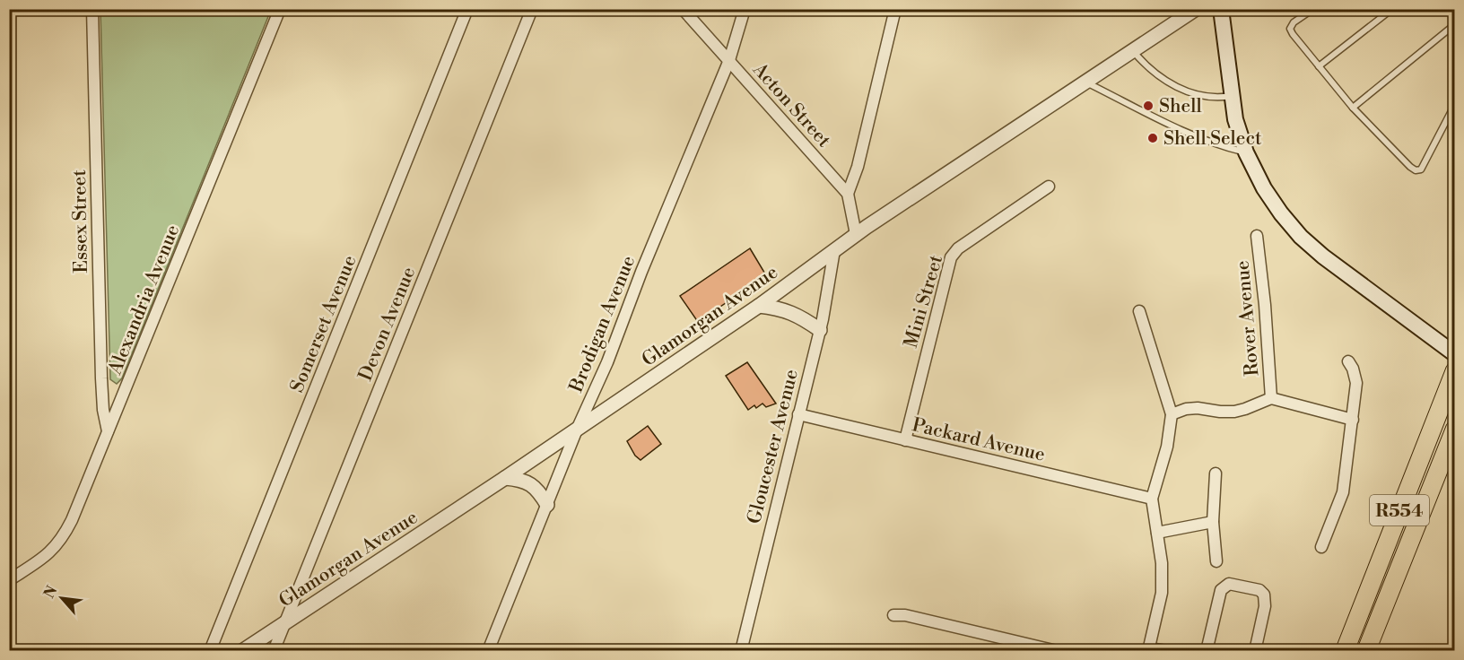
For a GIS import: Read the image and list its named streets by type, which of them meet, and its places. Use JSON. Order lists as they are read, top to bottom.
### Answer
{
  "streets": {
    "main road": ["R554"],
    "street": [
      "Acton Street",
      "Essex Street",
      "Alexandria Avenue",
      "Mini Street",
      "Glamorgan Avenue",
      "Rover Avenue",
      "Somerset Avenue",
      "Devon Avenue",
      "Brodigan Avenue",
      "Packard Avenue",
      "Gloucester Avenue"
    ]
  },
  "crossings": [
    ["Acton Street", "Brodigan Avenue"],
    ["Essex Street", "Alexandria Avenue"],
    ["Mini Street", "Packard Avenue"],
    ["Glamorgan Avenue", "Devon Avenue"],
    ["Glamorgan Avenue", "Brodigan Avenue"],
    ["Glamorgan Avenue", "Gloucester Avenue"],
    ["Packard Avenue", "Gloucester Avenue"]
  ],
  "places": ["Shell", "Shell Select"],
  "north": "top left"
}
